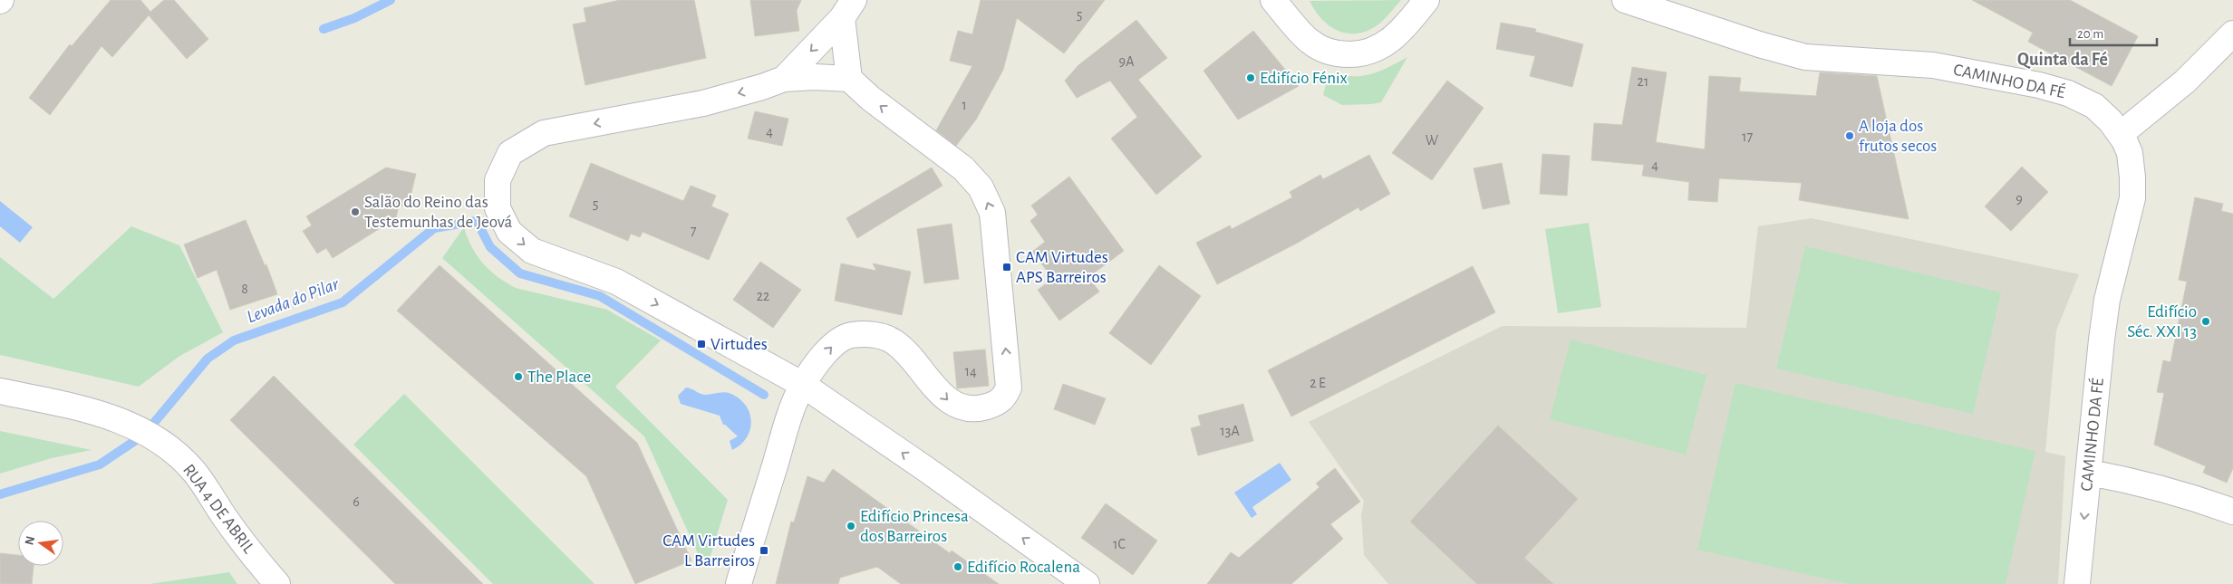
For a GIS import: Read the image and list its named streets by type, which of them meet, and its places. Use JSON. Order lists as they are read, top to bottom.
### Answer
{
  "streets": {
    "street": ["CAMINHO DA FÉ", "RUA 4 DE ABRIL"]
  },
  "districts": ["Quinta da Fé"],
  "water": ["Levada do Pilar"],
  "places": {
    "other": [
      "Edifício Fénix",
      "A loja dos frutos secos",
      "Salão do Reino das Testemunhas de Jeová",
      "Edifício Séc. XXI 13",
      "The Place",
      "Edifício Princesa dos Barreiros",
      "Edifício Rocalena"
    ],
    "transit": ["CAM Virtudes APS Barreiros", "Virtudes", "CAM Virtudes L Barreiros"]
  },
  "house_numbers": [
    "5",
    "9A",
    "21",
    "1",
    "4",
    "17",
    "W",
    "4",
    "9",
    "5",
    "7",
    "8",
    "22",
    "14",
    "2 E",
    "13A",
    "6",
    "1C"
  ],
  "scale_bar": "20 m",
  "north": "left"
}
